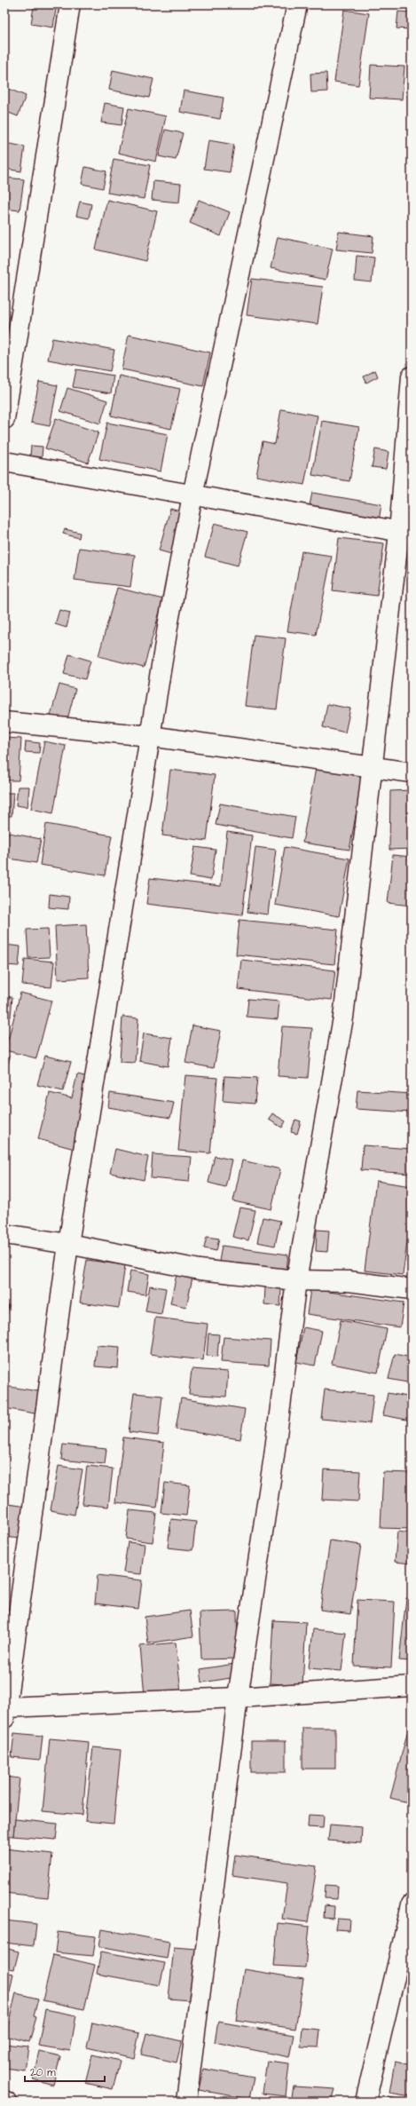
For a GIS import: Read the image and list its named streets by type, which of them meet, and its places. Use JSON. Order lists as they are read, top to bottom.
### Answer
{
  "scale_bar": "20 m"
}
